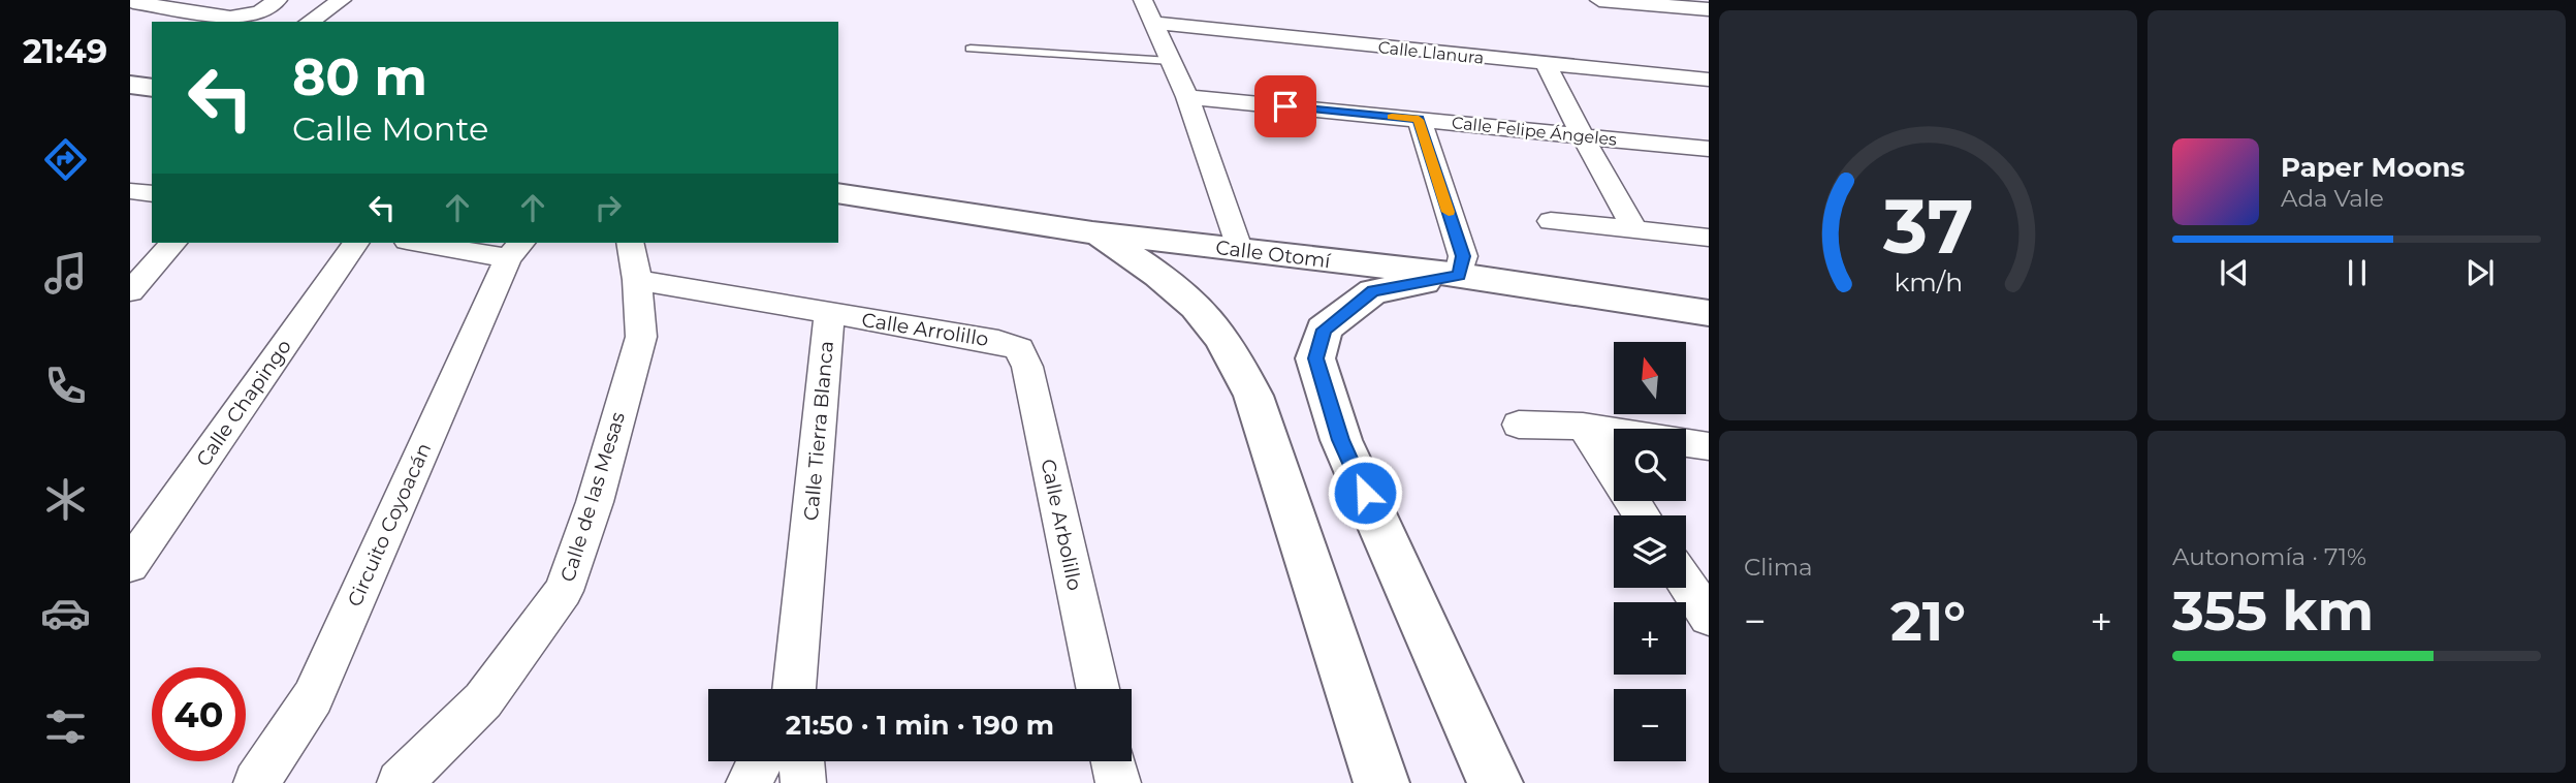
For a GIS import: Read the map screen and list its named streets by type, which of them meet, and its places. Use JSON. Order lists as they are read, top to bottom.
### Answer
{
  "streets": {
    "street": [
      "Calle Llanura",
      "Calle Felipe Ángeles",
      "Calle Otomí",
      "Calle Arrolillo",
      "Calle Chapingo",
      "Calle Tierra Blanca",
      "Calle de las Mesas",
      "Circuito Coyoacán",
      "Calle Arbolillo"
    ]
  },
  "crossings": [
    ["Calle Arrolillo", "Calle Tierra Blanca"],
    ["Calle Arrolillo", "Calle Arbolillo"],
    ["Calle Tierra Blanca", "Calle de las Mesas"]
  ],
  "north": "top",
  "page": {
    "tabs": "21:49",
    "turn": ["80 m", "Calle Monte"],
    "song": ["Paper Moons", "Ada Vale"],
    "map_buttons": ["+", "−"],
    "tile": [
      "Clima",
      ["Autonomía · 71%", "355 km"]
    ],
    "heat": ["−", "21°", "+"],
    "limit": "40",
    "trip": "21:50 · 1 min · 190 m",
    "gauge": ["37", "km/h"]
  }
}
